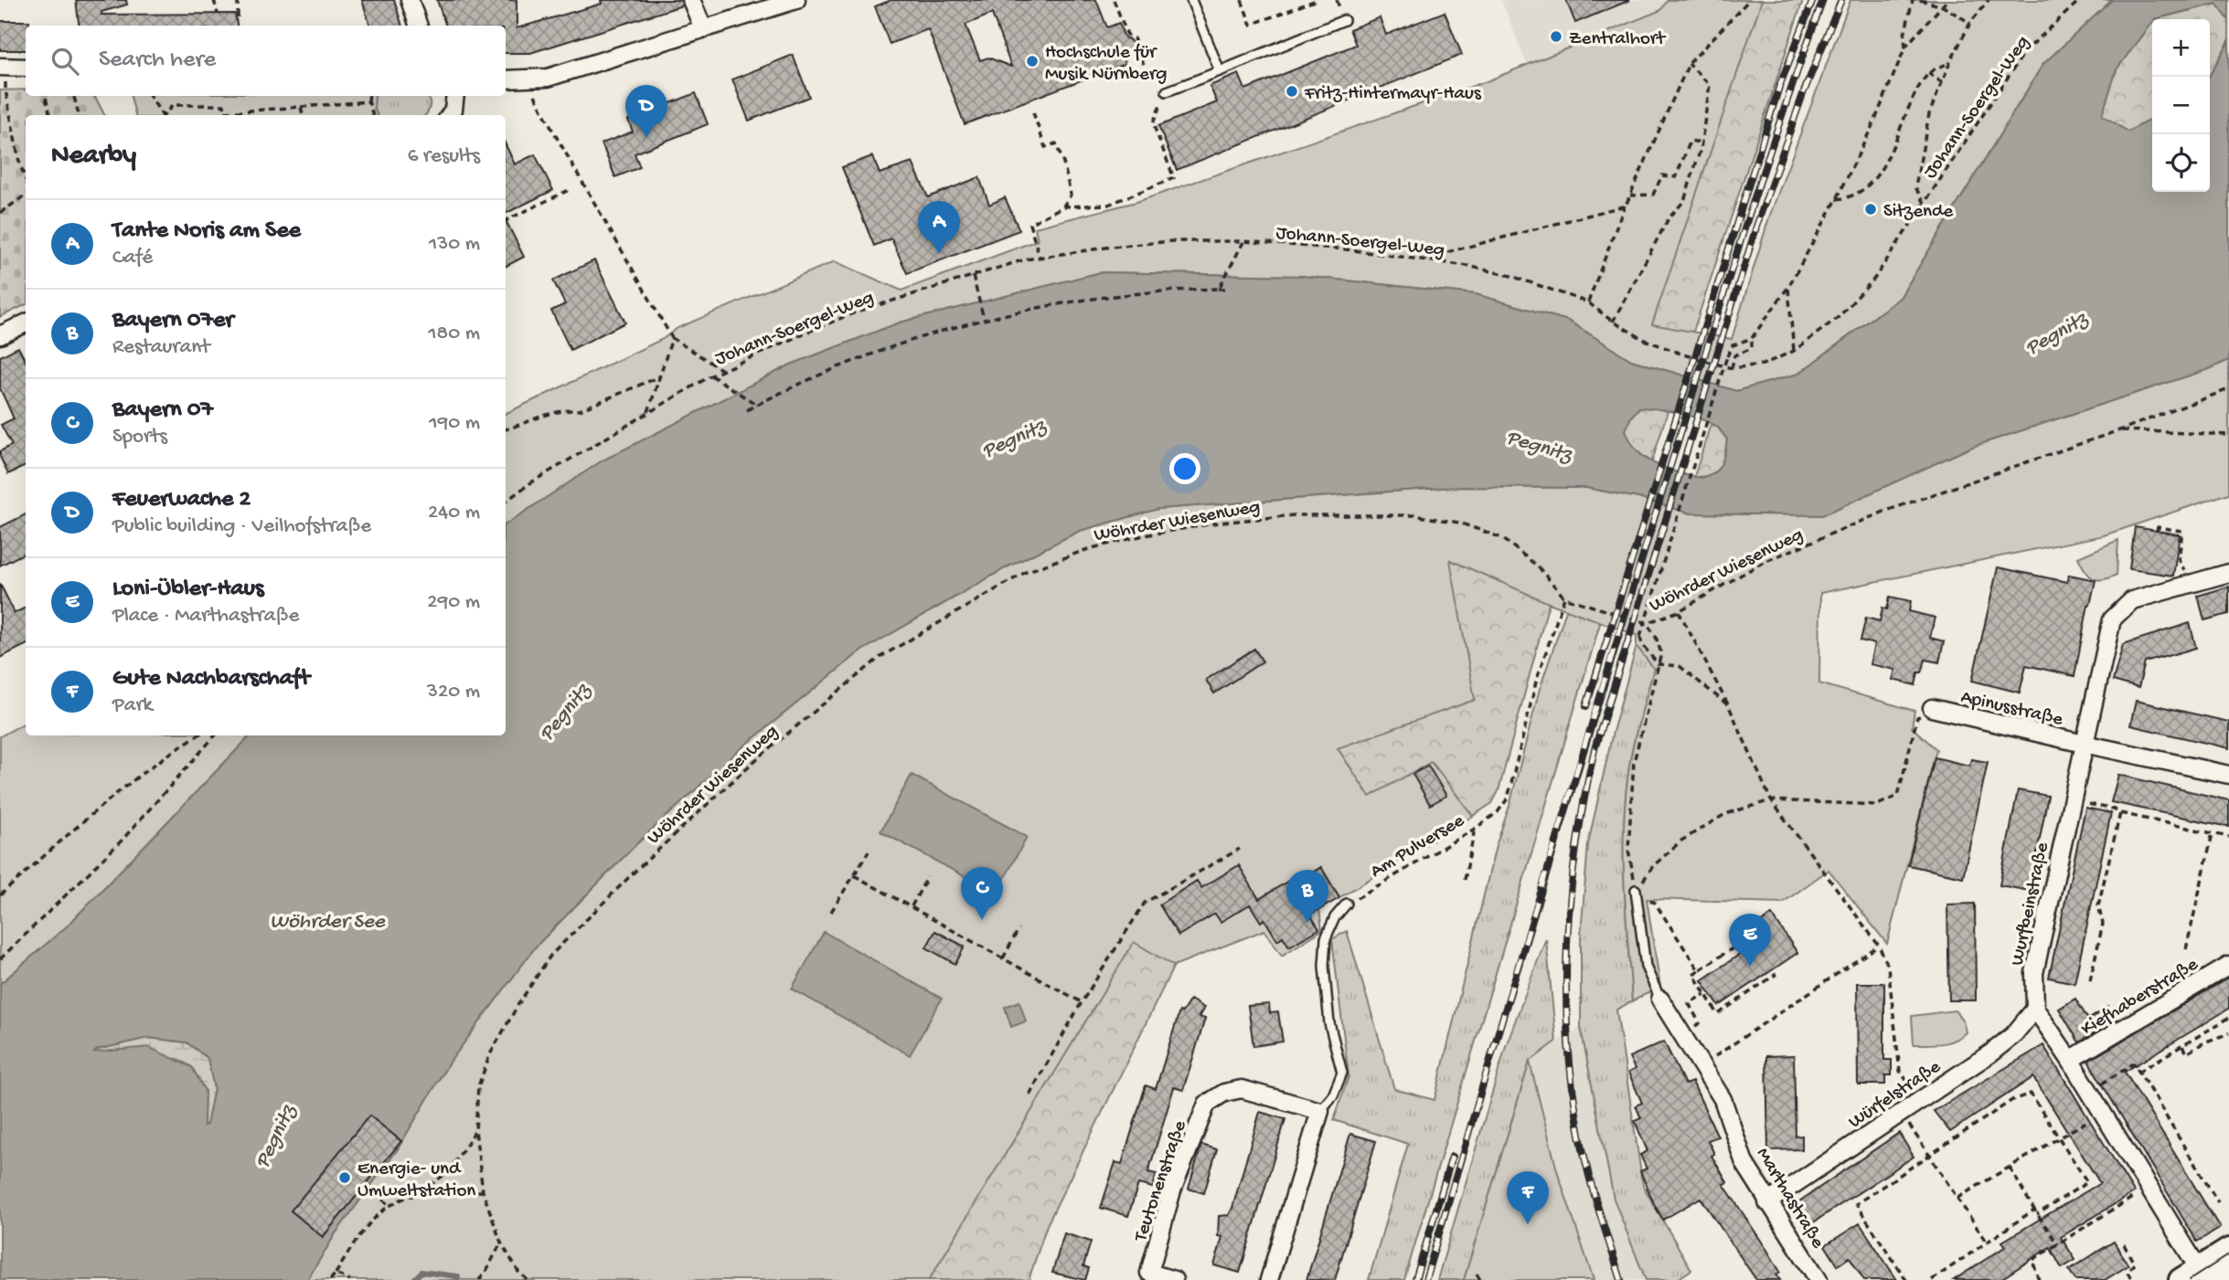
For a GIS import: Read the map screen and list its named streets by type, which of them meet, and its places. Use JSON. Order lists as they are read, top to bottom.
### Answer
{
  "streets": {
    "street": [
      "Apinusstraße",
      "Wurfbeinstraße",
      "Kiefhaberstraße",
      "Würfelstraße",
      "Teutonenstraße",
      "Marthastraße"
    ],
    "path": ["Johann-Soergel-Weg", "Wöhrder Wiesenweg", "Am Pulversee"]
  },
  "crossings": [
    ["Wöhrder Wiesenweg", "Am Pulversee"],
    ["Apinusstraße", "Wurfbeinstraße"],
    ["Wurfbeinstraße", "Würfelstraße"],
    ["Würfelstraße", "Marthastraße"]
  ],
  "water": ["Pegnitz", "Wöhrder See"],
  "places": [
    "Zentralhort",
    "Hochschule für Musik Nürnberg",
    "Fritz-Hintermayr-Haus",
    "Sitzende",
    "Energie- und Umweltstation"
  ],
  "page": {
    "map_buttons": ["+", "−"],
    "search": "Search here",
    "pins": [
      "D",
      "A",
      "C",
      "B",
      "E",
      "F"
    ],
    "heading": ["Nearby", "6 results"],
    "list": [
      {
        "mark": "A",
        "name": "Tante Noris am See",
        "note": "Café",
        "value": "130 m"
      },
      {
        "mark": "B",
        "name": "Bayern 07er",
        "note": "Restaurant",
        "value": "180 m"
      },
      {
        "mark": "C",
        "name": "Bayern 07",
        "note": "Sports",
        "value": "190 m"
      },
      {
        "mark": "D",
        "name": "Feuerwache 2",
        "note": "Public building · Veilhofstraße",
        "value": "240 m"
      },
      {
        "mark": "E",
        "name": "Loni-Übler-Haus",
        "note": "Place · Marthastraße",
        "value": "290 m"
      },
      {
        "mark": "F",
        "name": "Gute Nachbarschaft",
        "note": "Park",
        "value": "320 m"
      }
    ]
  }
}
